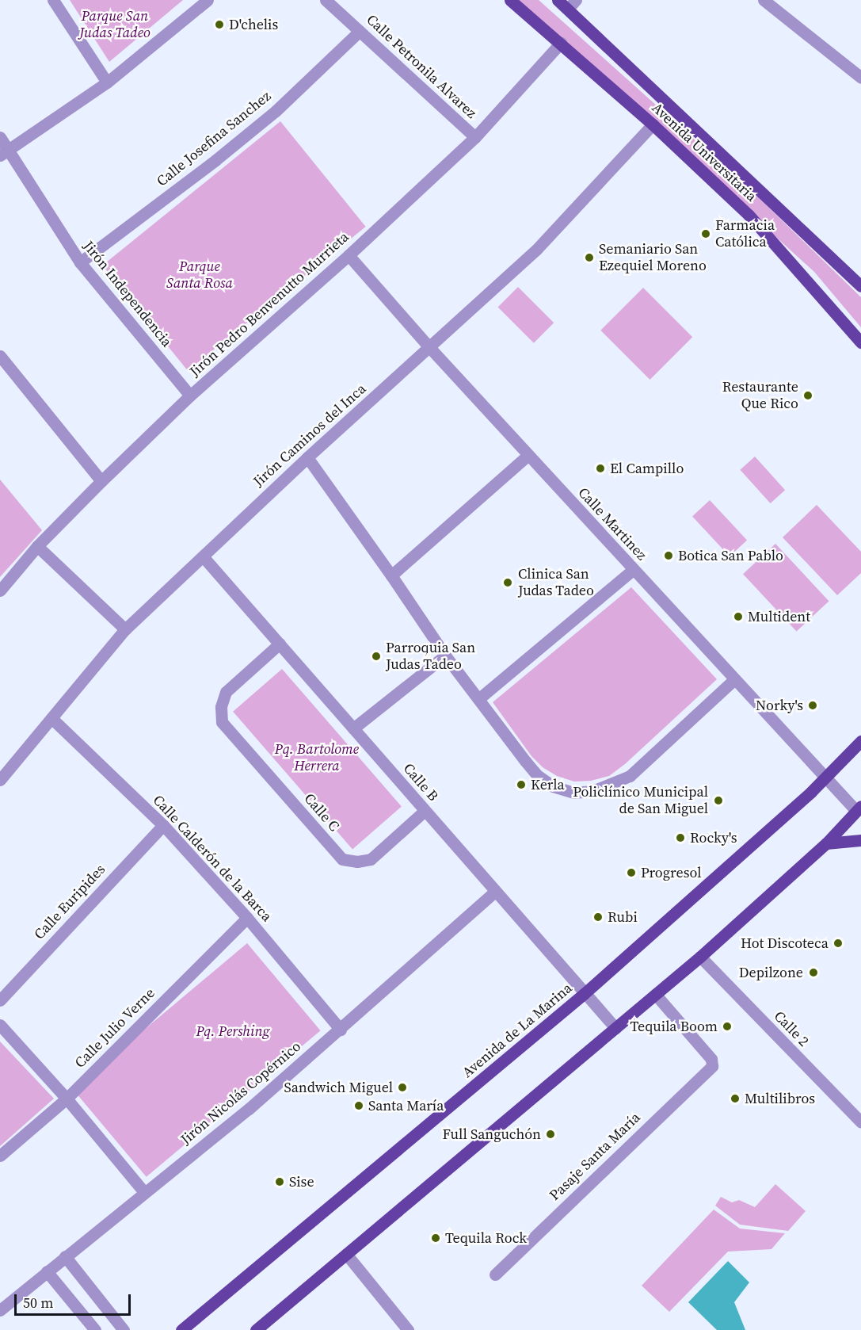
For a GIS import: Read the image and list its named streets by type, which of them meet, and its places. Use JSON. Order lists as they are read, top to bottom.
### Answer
{
  "streets": {
    "main road": ["Avenida Universitaria", "Avenida de La Marina"],
    "street": [
      "Calle Petronila Alvarez",
      "Calle Josefina Sanchez",
      "Jirón Independencia",
      "Jirón Pedro Benvenutto Murrieta",
      "Jirón Caminos del Inca",
      "Calle Martinez",
      "Calle B",
      "Calle C",
      "Calle Calderón de la Barca",
      "Calle Euripides",
      "Calle Julio Verne",
      "Calle 2",
      "Jirón Nicolás Copérnico",
      "Pasaje Santa María"
    ]
  },
  "crossings": [
    ["Calle Petronila Alvarez", "Calle Josefina Sanchez"],
    ["Calle Petronila Alvarez", "Jirón Pedro Benvenutto Murrieta"],
    ["Calle Josefina Sanchez", "Jirón Independencia"],
    ["Avenida Universitaria", "Jirón Pedro Benvenutto Murrieta"],
    ["Avenida Universitaria", "Jirón Caminos del Inca"],
    ["Jirón Independencia", "Jirón Pedro Benvenutto Murrieta"],
    ["Jirón Pedro Benvenutto Murrieta", "Calle Martinez"],
    ["Jirón Caminos del Inca", "Calle Martinez"],
    ["Jirón Caminos del Inca", "Calle B"],
    ["Jirón Caminos del Inca", "Calle Calderón de la Barca"],
    ["Calle Martinez", "Avenida de La Marina"],
    ["Calle B", "Calle C"],
    ["Calle B", "Avenida de La Marina"],
    ["Calle B", "Jirón Nicolás Copérnico"],
    ["Calle Calderón de la Barca", "Calle Euripides"],
    ["Calle Calderón de la Barca", "Calle Julio Verne"],
    ["Calle Calderón de la Barca", "Jirón Nicolás Copérnico"]
  ],
  "parks": [
    "Parque San Judas Tadeo",
    "Parque Santa Rosa",
    "Pq. Bartolome Herrera",
    "Pq. Pershing"
  ],
  "places": [
    "D'chelis",
    "Farmacia Católica",
    "Semaniario San Ezequiel Moreno",
    "Restaurante Que Rico",
    "El Campillo",
    "Botica San Pablo",
    "Clinica San Judas Tadeo",
    "Multident",
    "Parroquia San Judas Tadeo",
    "Norky's",
    "Kerla",
    "Policlínico Municipal de San Miguel",
    "Rocky's",
    "Progresol",
    "Rubi",
    "Hot Discoteca",
    "Depilzone",
    "Tequila Boom",
    "Sandwich Miguel",
    "Multilibros",
    "Santa María",
    "Full Sanguchón",
    "Sise",
    "Tequila Rock"
  ],
  "scale_bar": "50 m"
}
